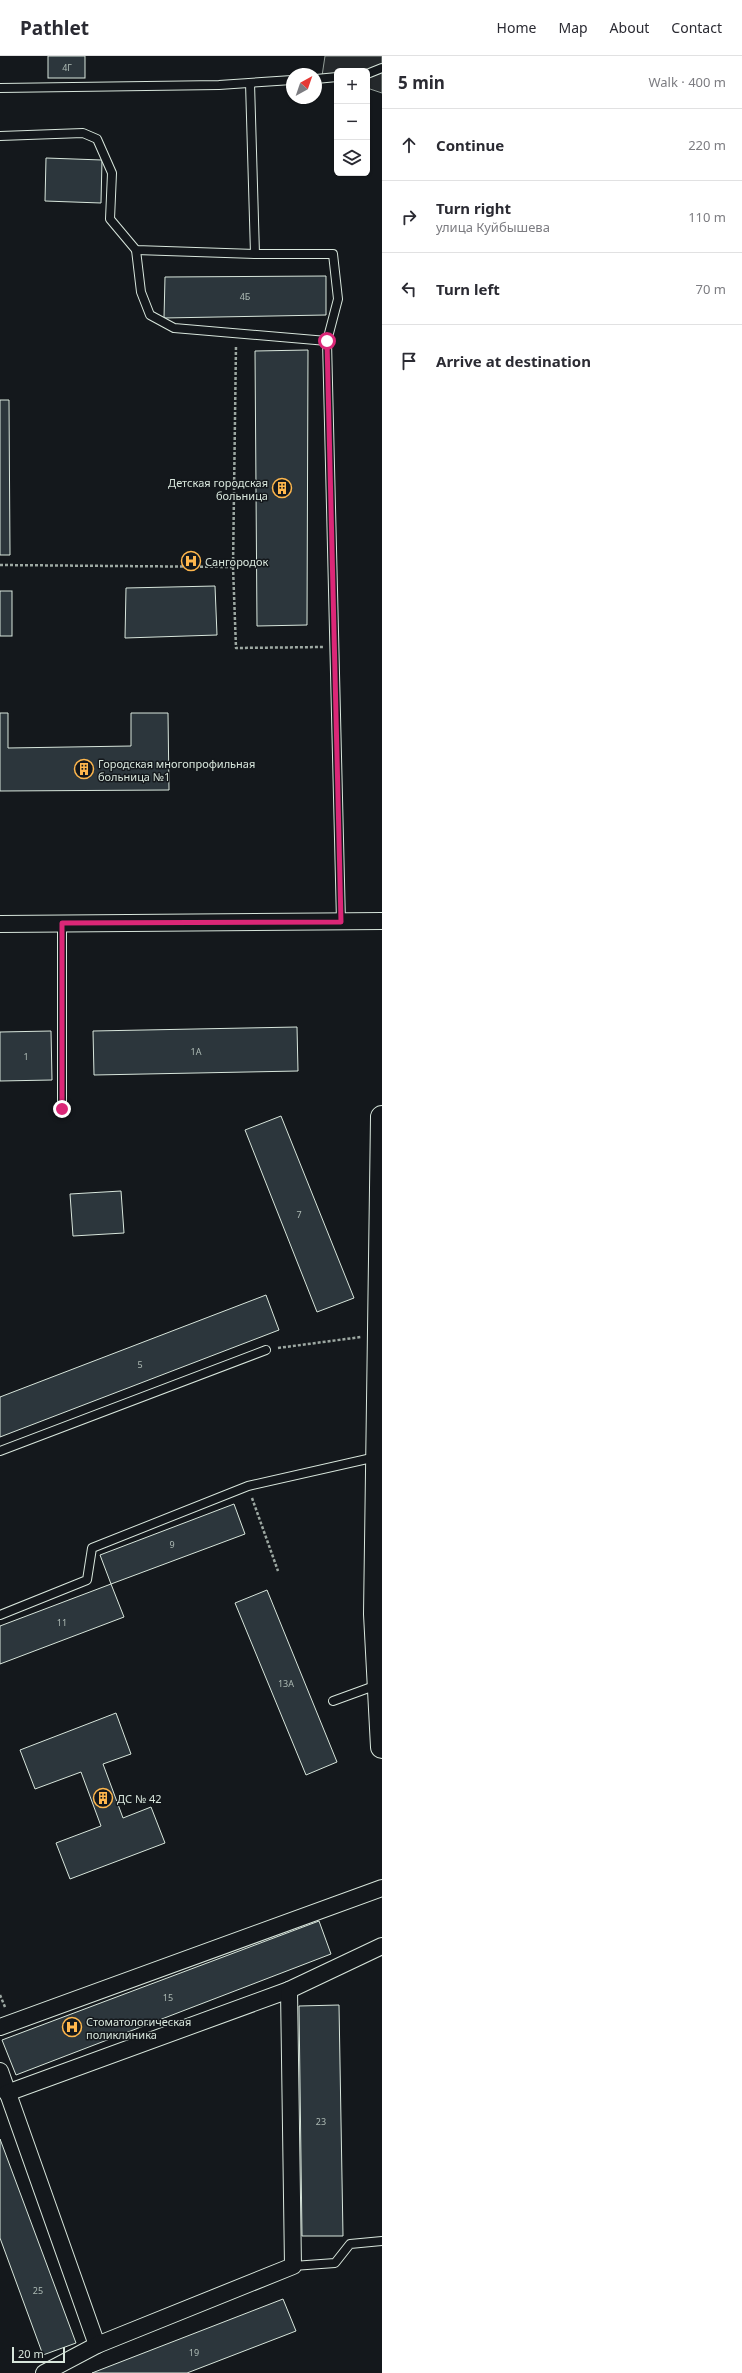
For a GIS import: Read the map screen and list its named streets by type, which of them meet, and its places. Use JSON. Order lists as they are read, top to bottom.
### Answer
{
  "places": {
    "building": ["Детская городская больница", "Городская многопрофильная больница №1", "ДС № 42"],
    "hospital": ["Сангородок", "Стоматологическая поликлиника"]
  },
  "house_numbers": [
    "4Г",
    "4Б",
    "1А",
    "1",
    "7",
    "5",
    "9",
    "11",
    "13А",
    "15",
    "23",
    "25",
    "19"
  ],
  "scale_bar": "20 m",
  "north": "top right",
  "page": {
    "header": "Pathlet",
    "nav": [
      "Home",
      "Map",
      "About",
      "Contact"
    ],
    "heading": ["5 min", "Walk · 400 m"],
    "map_buttons": ["+", "−"],
    "list": [
      ["Continue", "220 m"],
      ["Turn right", "улица Куйбышева", "110 m"],
      ["Turn left", "70 m"],
      "Arrive at destination"
    ],
    "scale": "20 m"
  }
}
